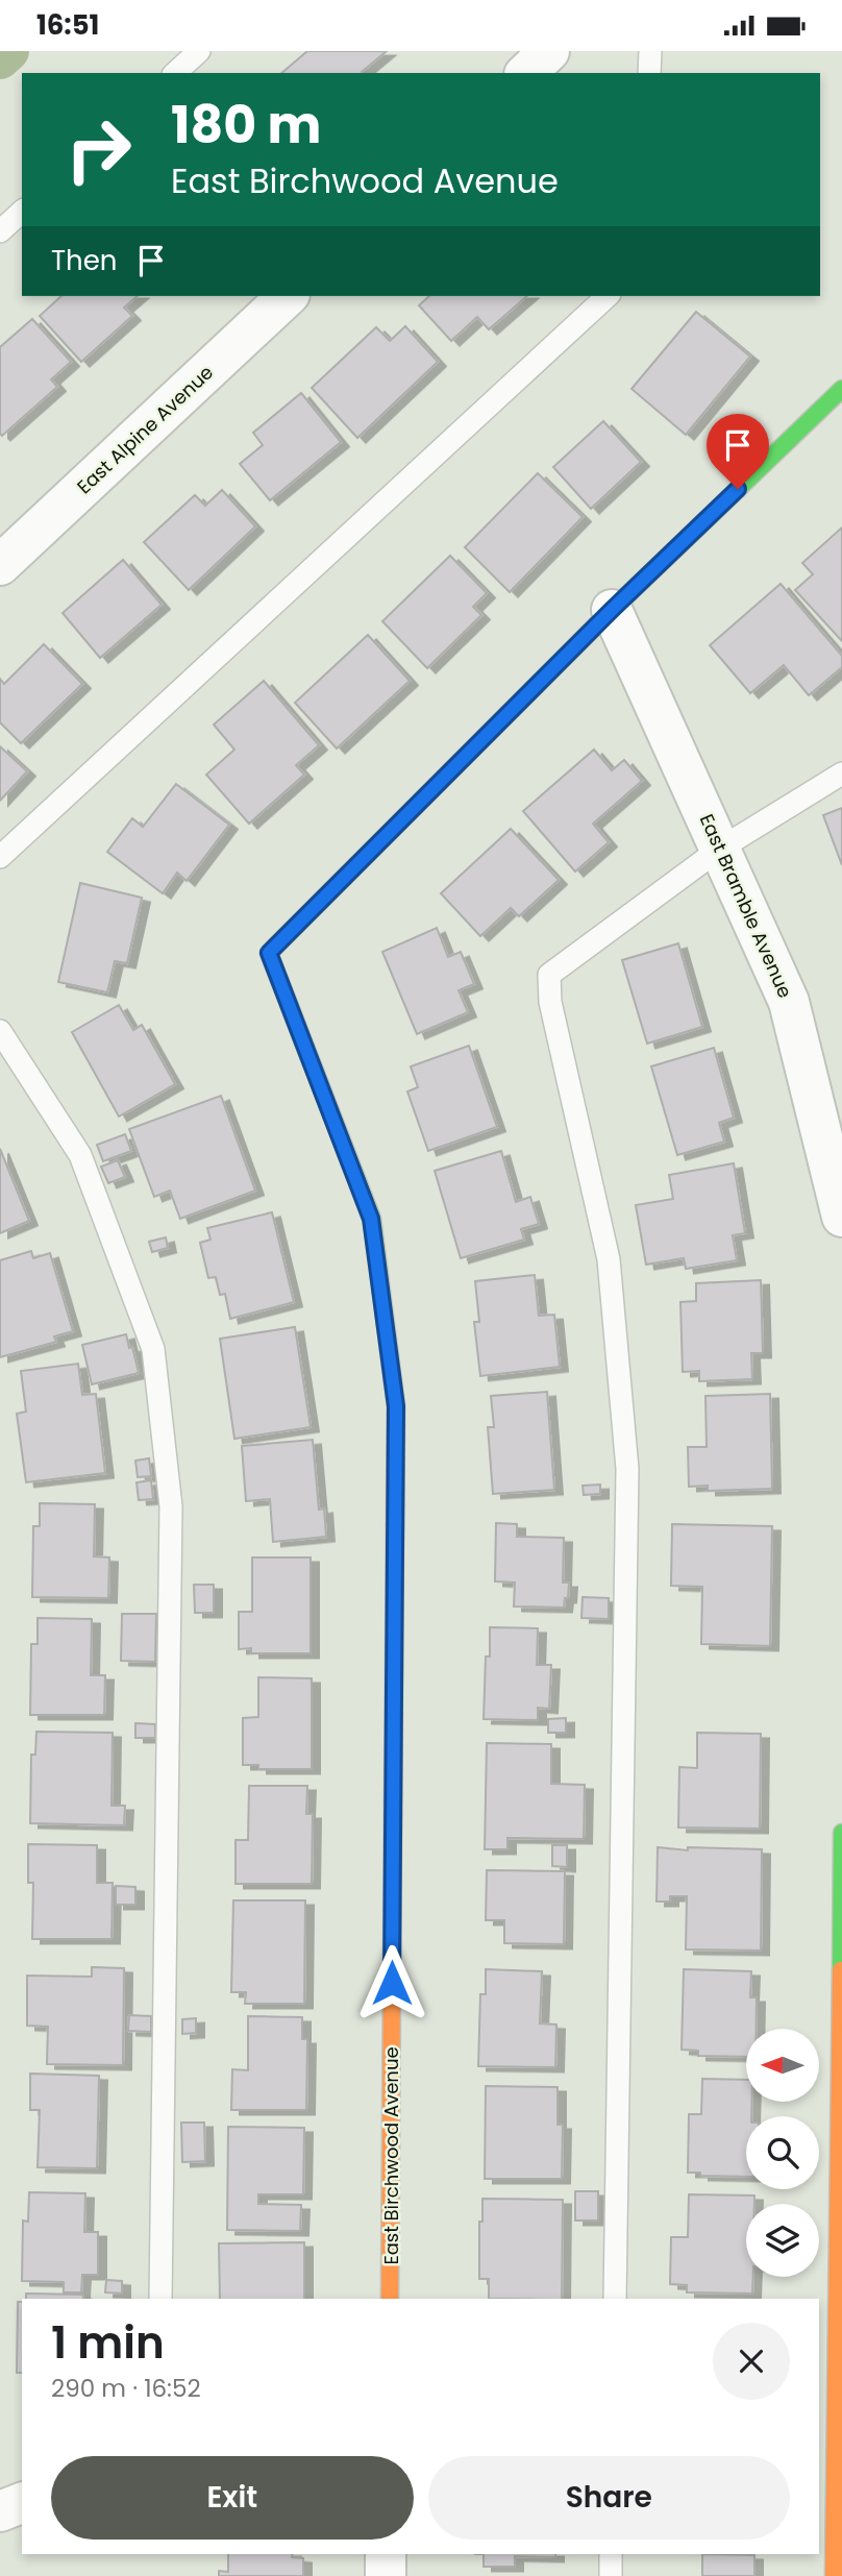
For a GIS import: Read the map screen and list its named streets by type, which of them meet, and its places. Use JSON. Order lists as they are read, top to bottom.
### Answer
{
  "streets": {
    "street": ["East Alpine Avenue", "East Bramble Avenue", "East Birchwood Avenue"]
  },
  "crossings": [
    ["East Bramble Avenue", "East Birchwood Avenue"]
  ],
  "north": "left",
  "page": {
    "status": "16:51",
    "turn": ["180 m", "East Birchwood Avenue"],
    "then": "Then",
    "heading": ["1 min", "290 m · 16:52"],
    "buttons": ["Exit", "Share"]
  }
}
